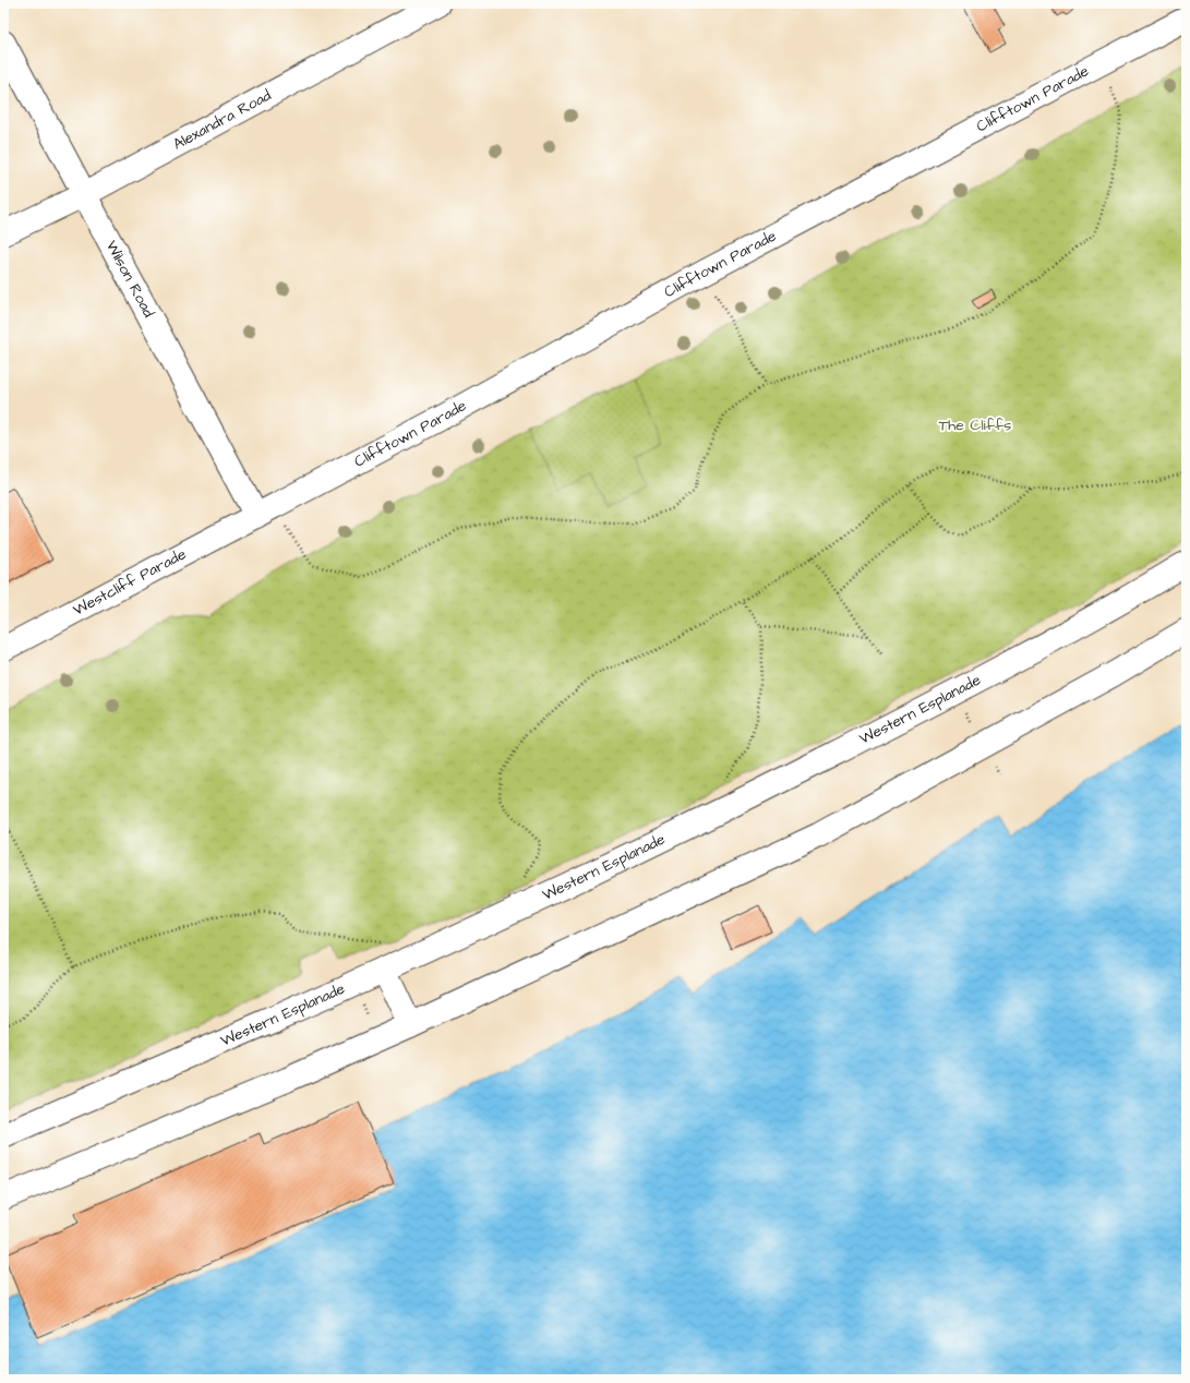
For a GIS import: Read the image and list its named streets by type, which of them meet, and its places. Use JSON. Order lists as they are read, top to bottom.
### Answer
{
  "streets": {
    "street": [
      "Clifftown Parade",
      "Alexandra Road",
      "Wilson Road",
      "Westcliff Parade",
      "Western Esplanade"
    ]
  },
  "crossings": [
    ["Clifftown Parade", "Wilson Road"],
    ["Clifftown Parade", "Westcliff Parade"],
    ["Alexandra Road", "Wilson Road"],
    ["Wilson Road", "Westcliff Parade"]
  ],
  "parks": ["The Cliffs"]
}
